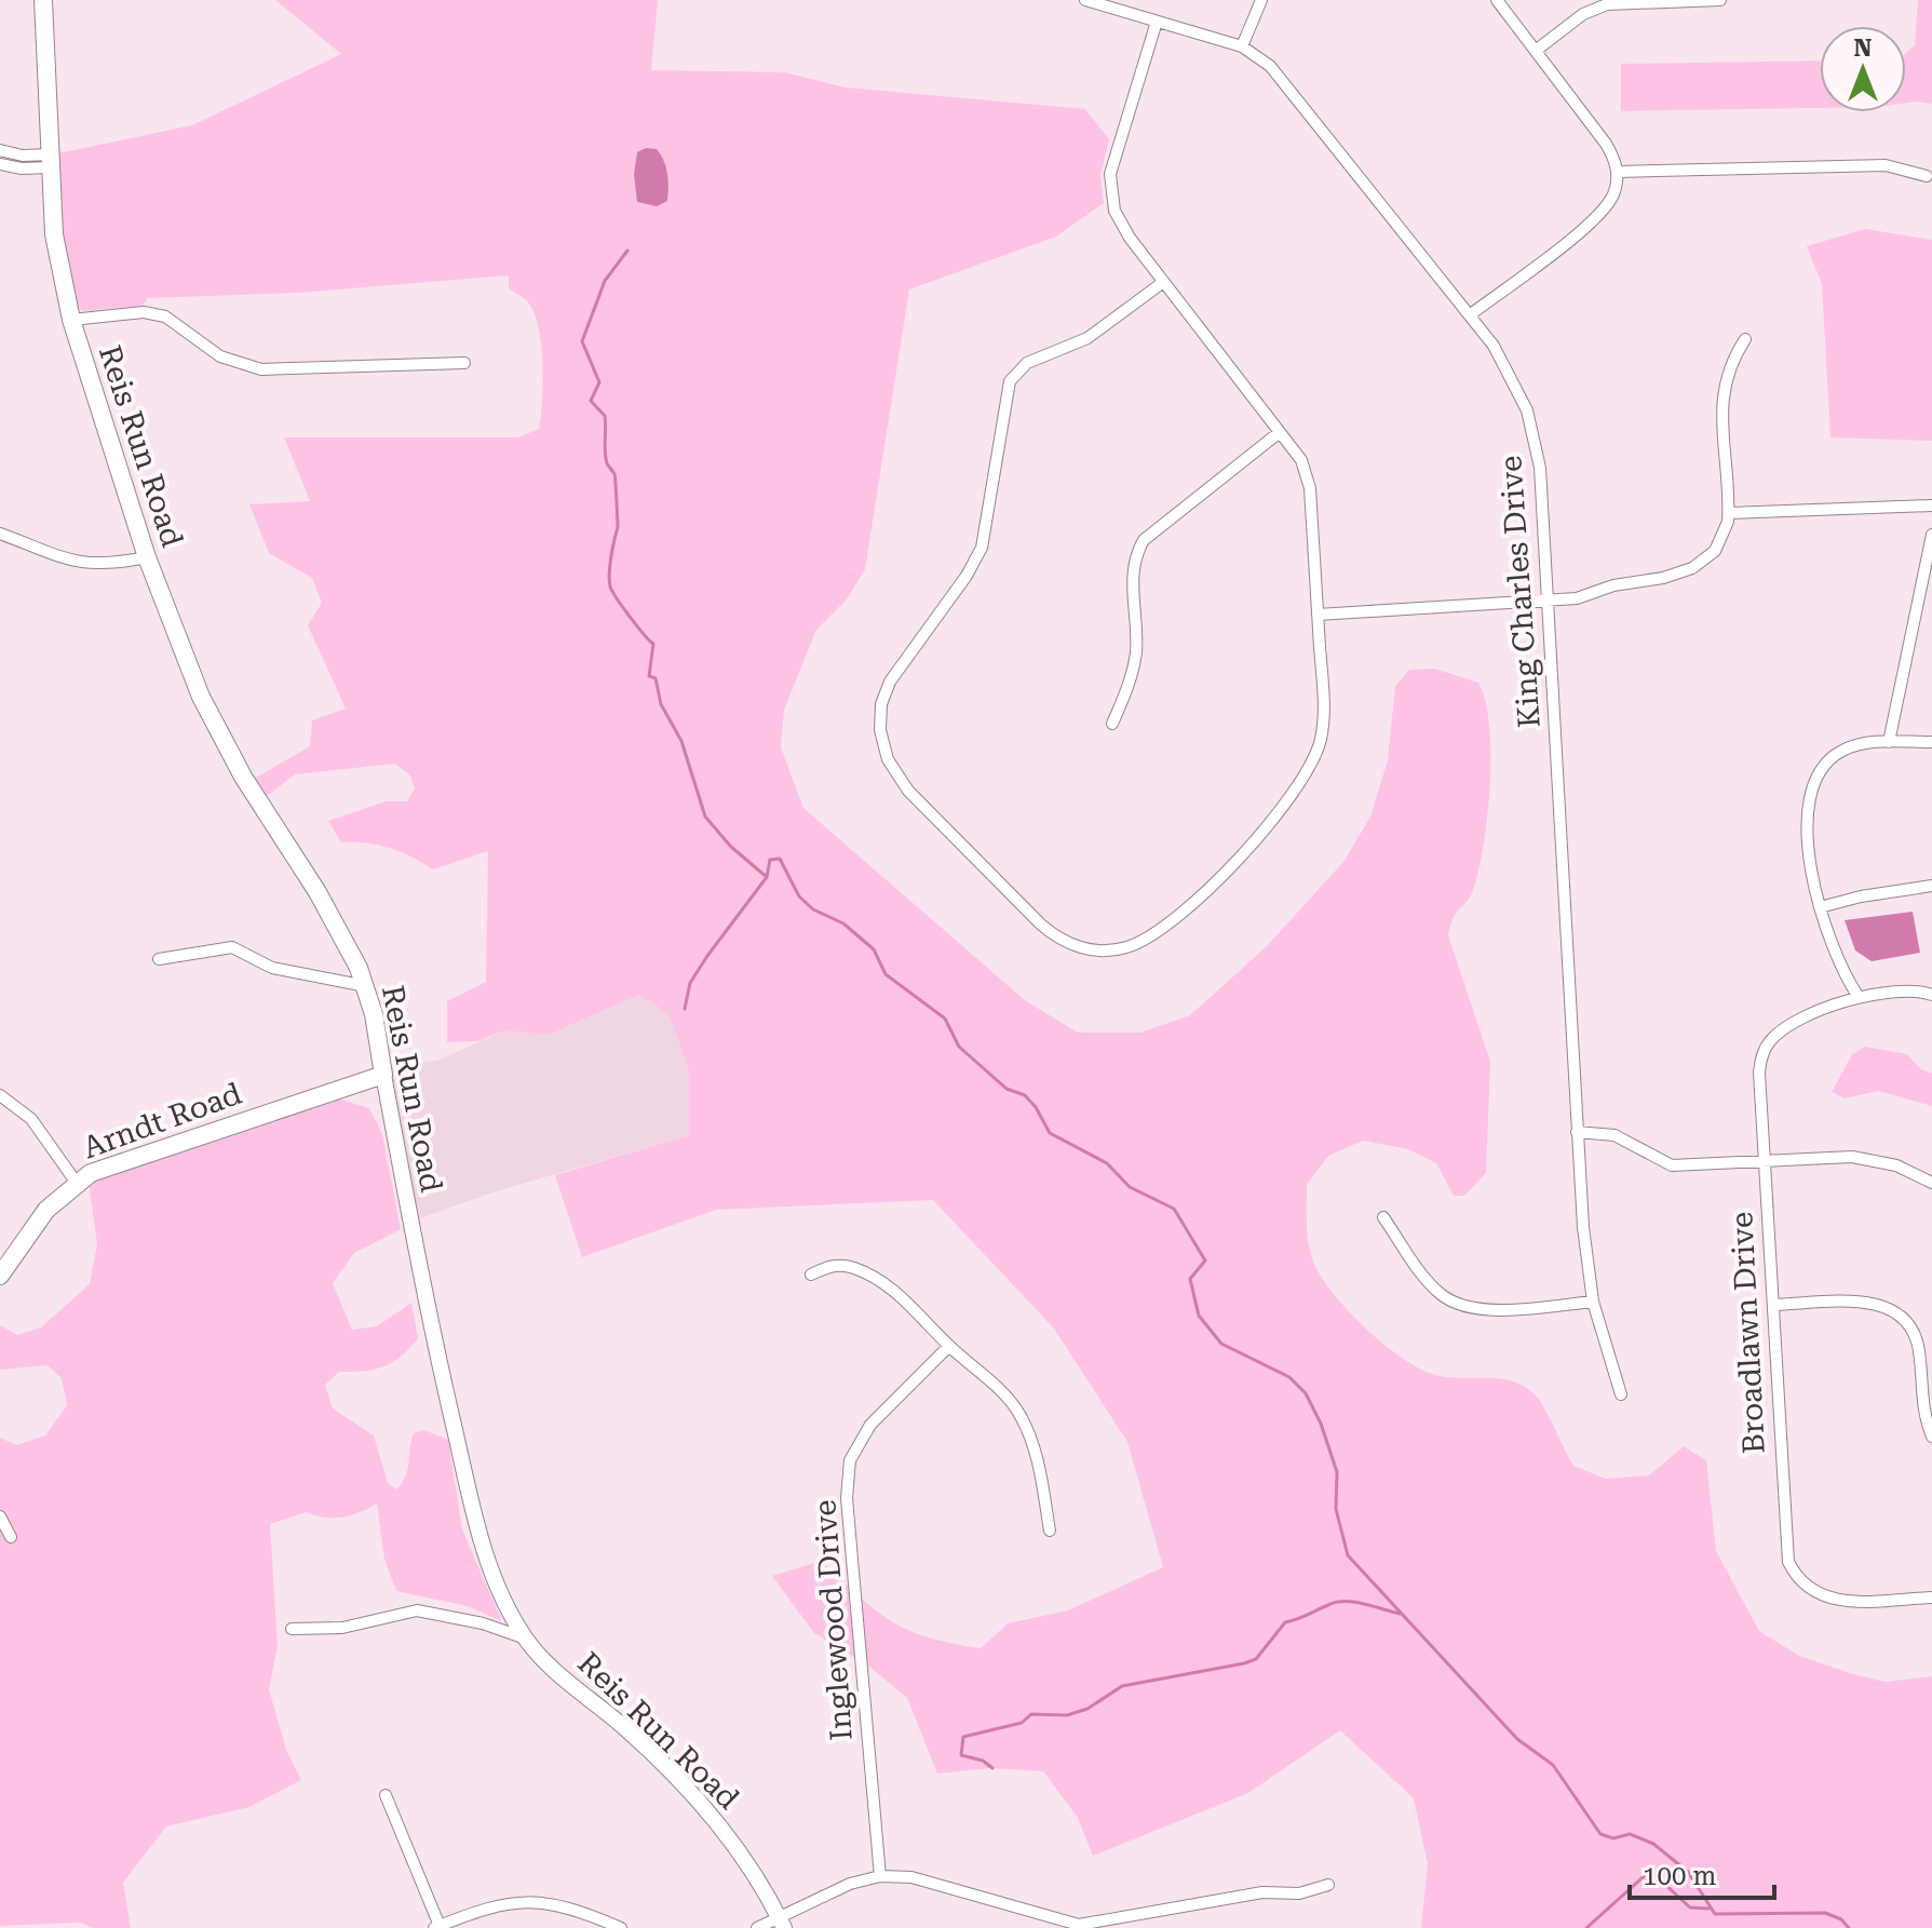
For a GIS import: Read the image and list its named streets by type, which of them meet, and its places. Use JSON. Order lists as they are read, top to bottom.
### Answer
{
  "streets": {
    "main road": ["Reis Run Road", "Arndt Road"],
    "street": ["King Charles Drive", "Broadlawn Drive", "Inglewood Drive"]
  },
  "crossings": [
    ["Reis Run Road", "Arndt Road"]
  ],
  "scale_bar": "100 m",
  "north": "top"
}
